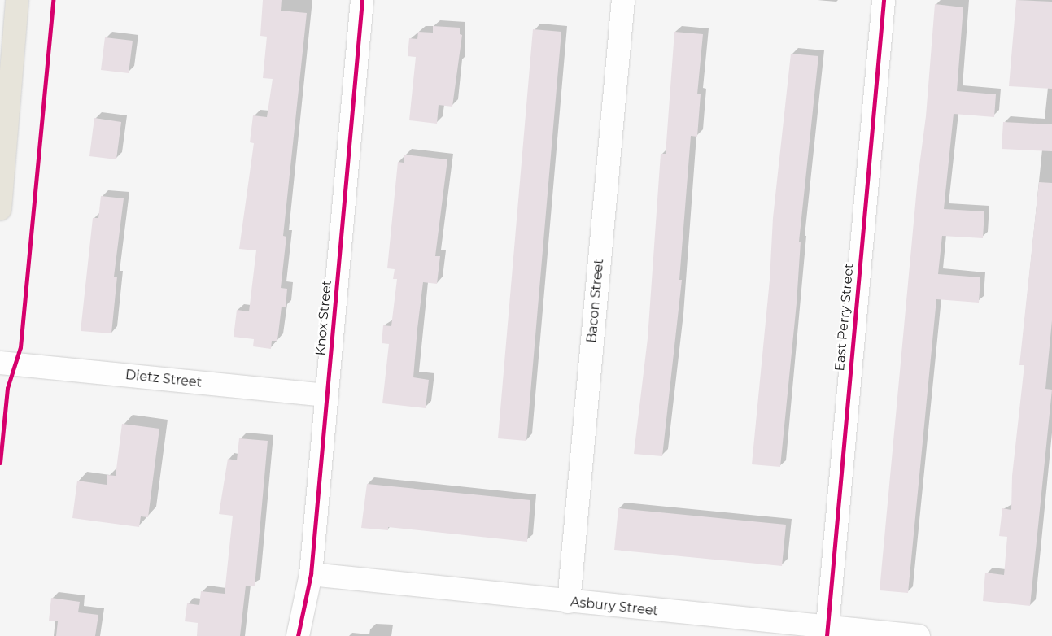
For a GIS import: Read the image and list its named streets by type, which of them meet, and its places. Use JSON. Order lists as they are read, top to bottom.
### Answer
{
  "streets": {
    "street": [
      "Bacon Street",
      "East Perry Street",
      "Knox Street",
      "Dietz Street",
      "Asbury Street"
    ]
  },
  "crossings": [
    ["Bacon Street", "Asbury Street"],
    ["East Perry Street", "Asbury Street"],
    ["Knox Street", "Dietz Street"],
    ["Knox Street", "Asbury Street"]
  ]
}
